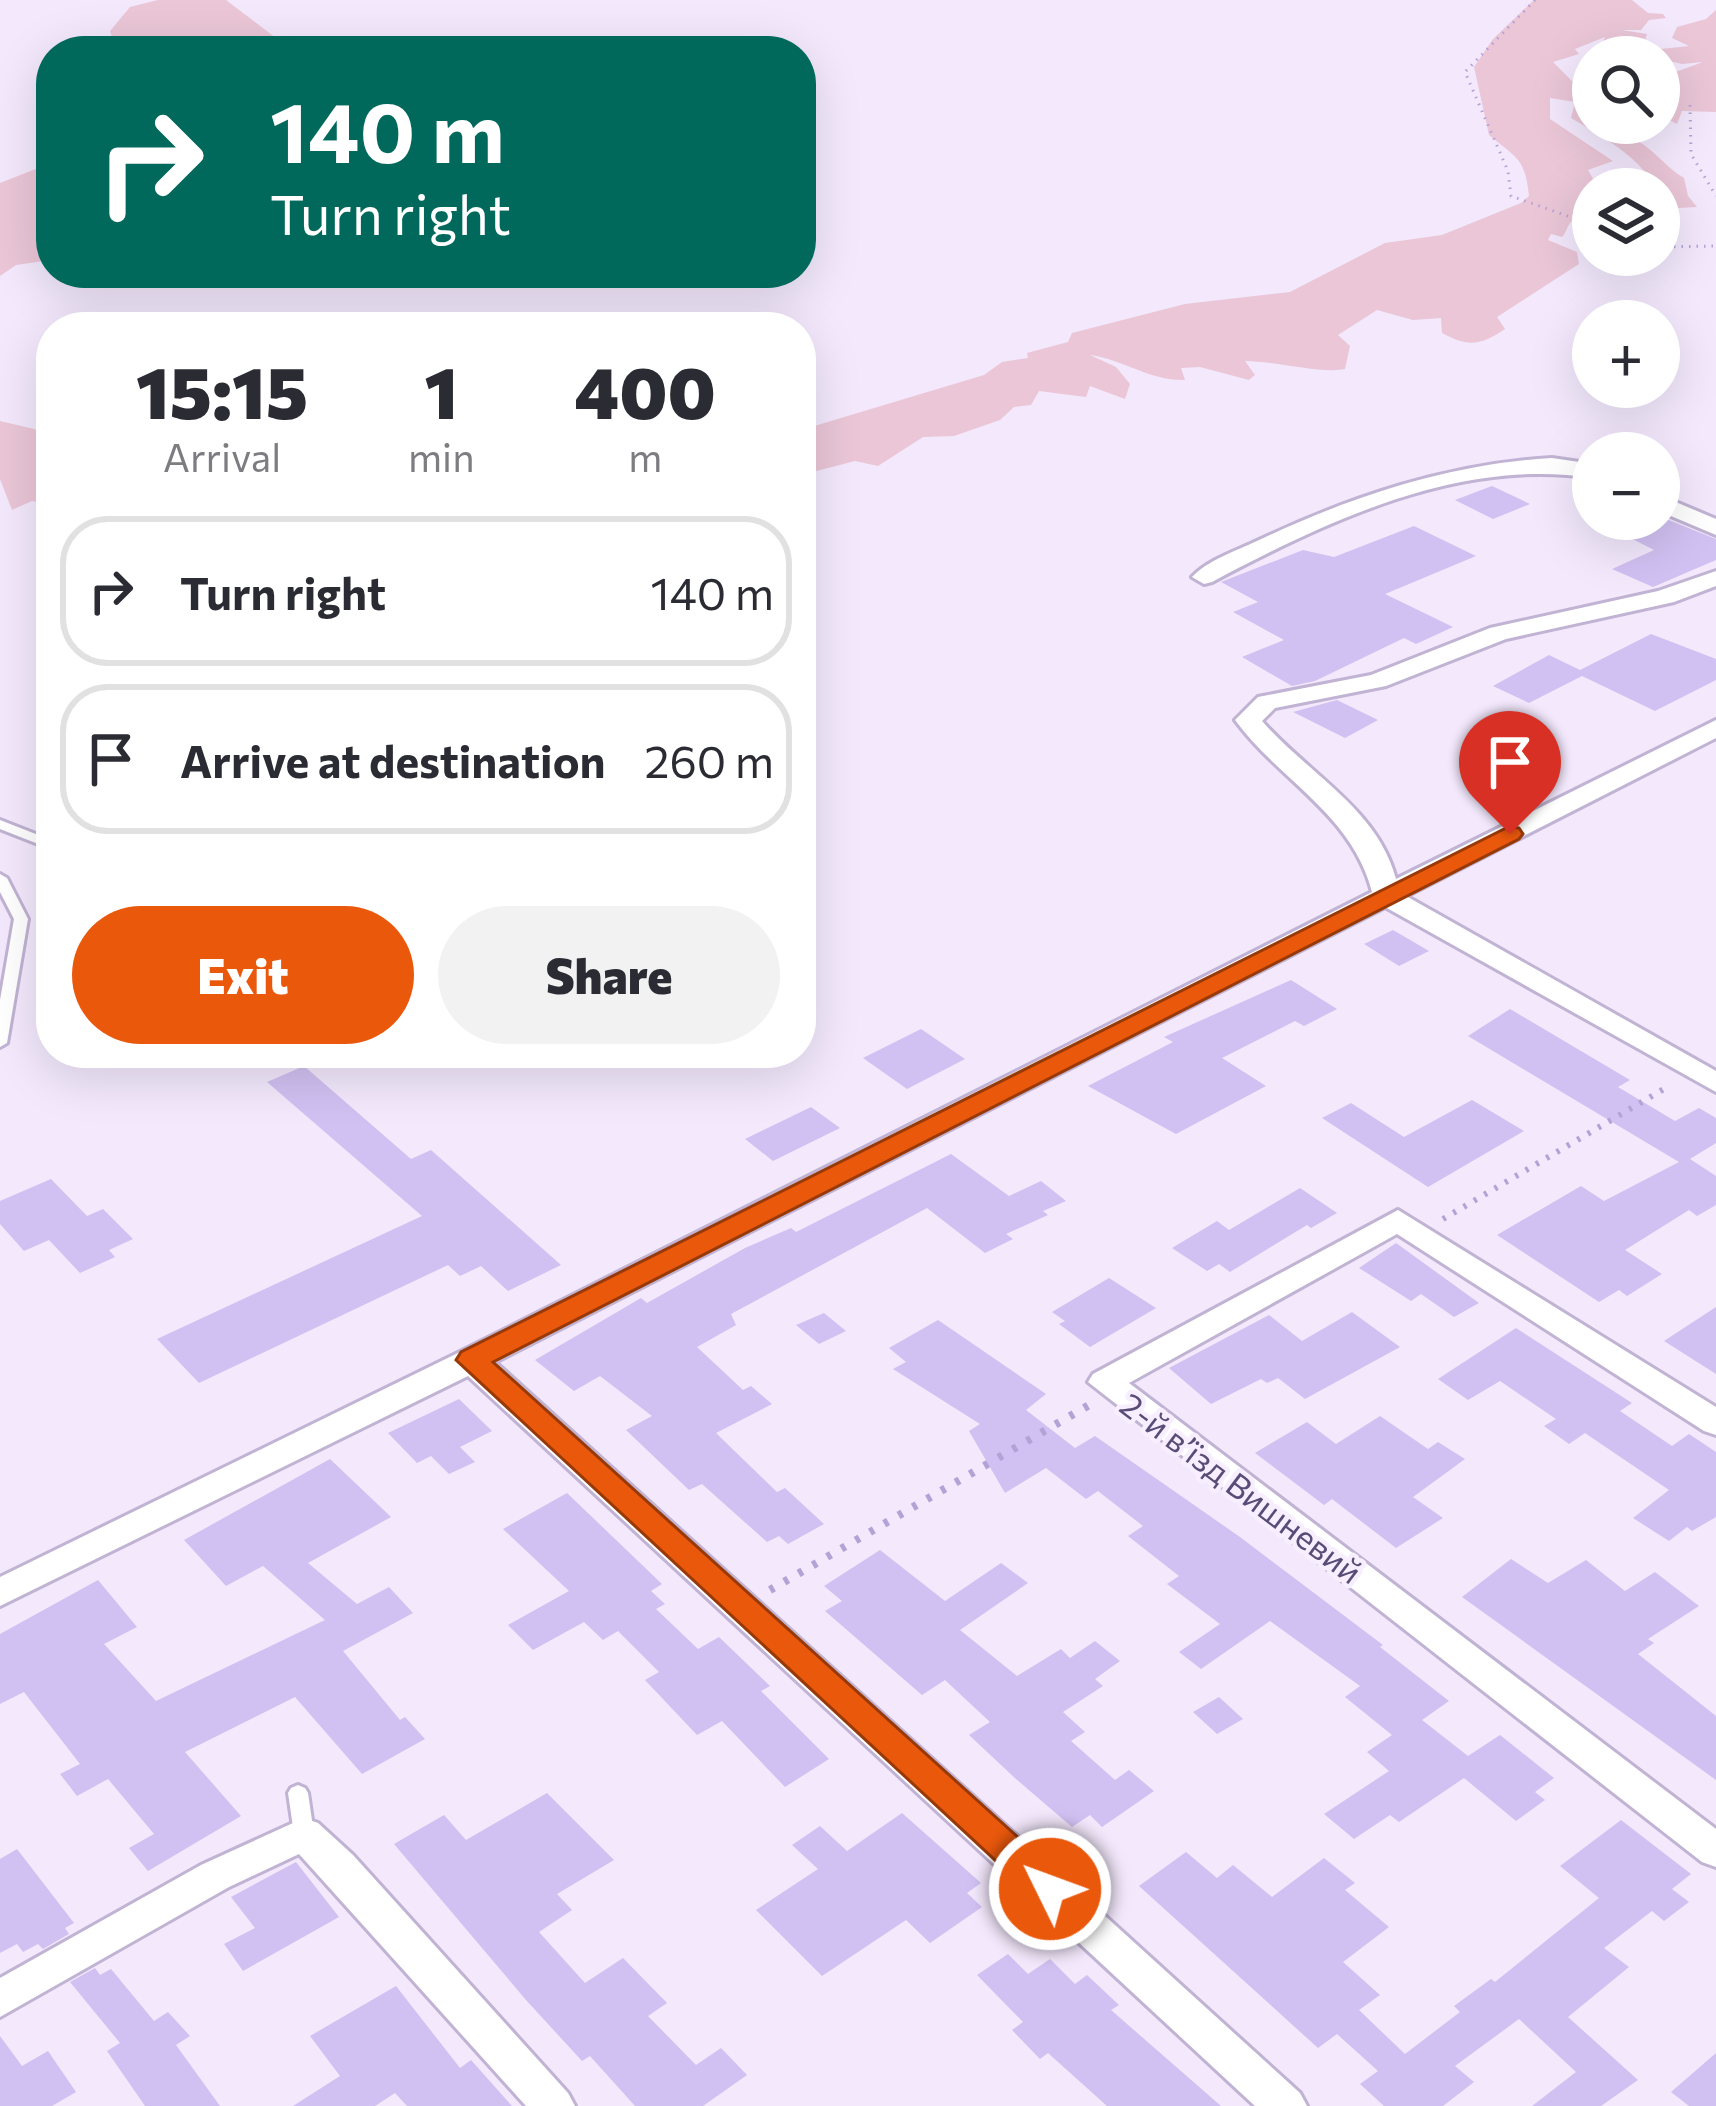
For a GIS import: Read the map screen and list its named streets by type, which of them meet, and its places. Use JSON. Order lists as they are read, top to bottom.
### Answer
{
  "streets": {
    "street": ["2-й вʼїзд Вишневий"]
  },
  "page": {
    "map_buttons": ["+", "−"],
    "turn": ["140 m", "Turn right"],
    "eta": [
      "15:15",
      "Arrival",
      "1",
      "min",
      "400",
      "m"
    ],
    "list": [
      {
        "name": "Turn right",
        "value": "140 m"
      },
      {
        "name": "Arrive at destination",
        "value": "260 m"
      }
    ],
    "buttons": ["Exit", "Share"]
  }
}
